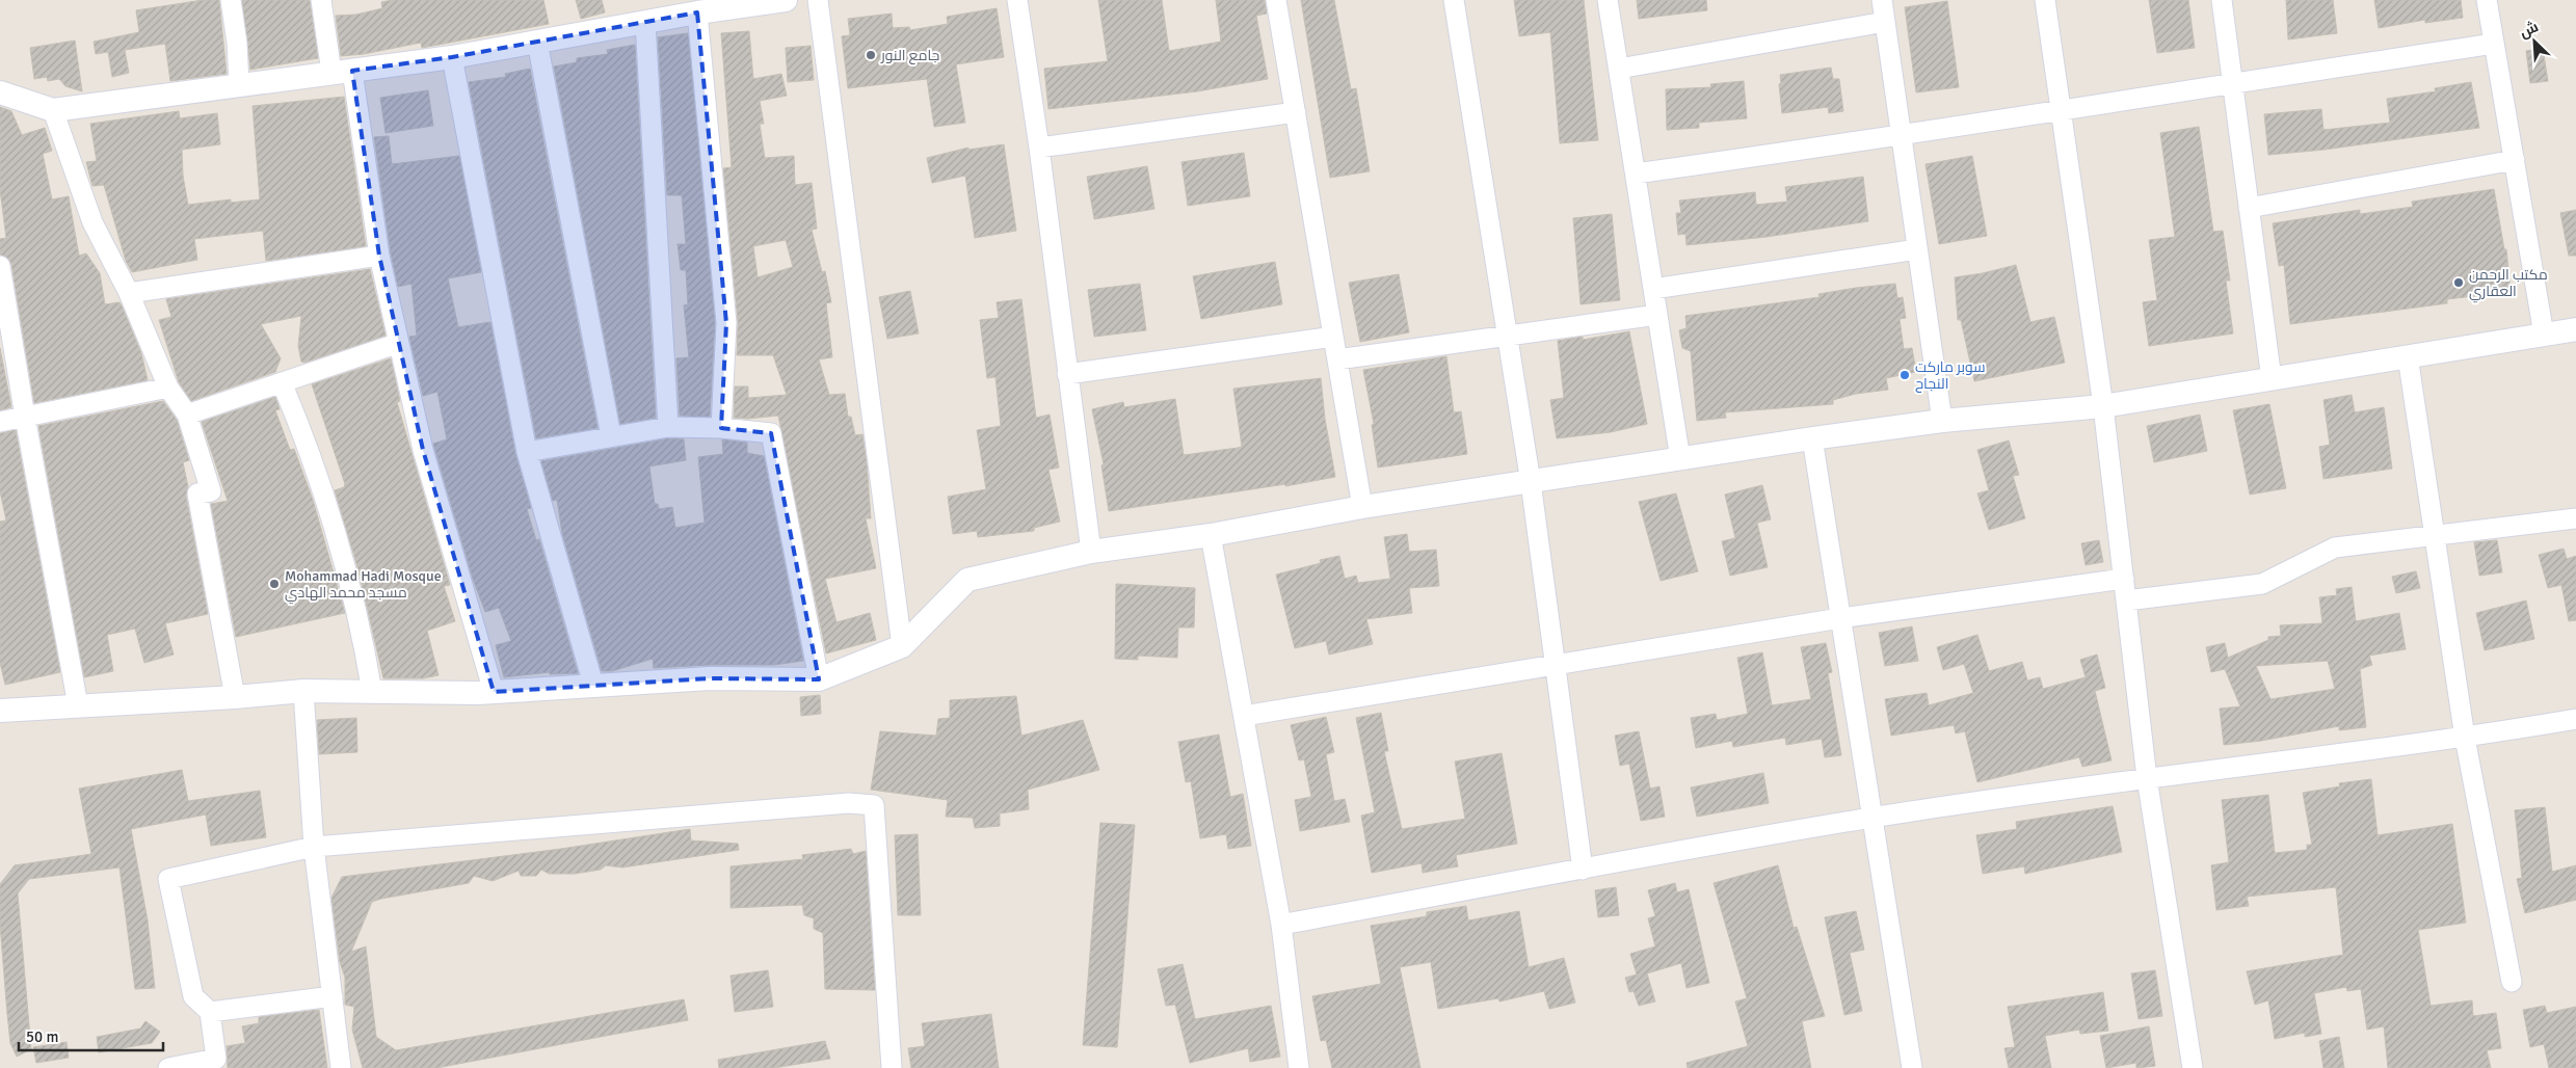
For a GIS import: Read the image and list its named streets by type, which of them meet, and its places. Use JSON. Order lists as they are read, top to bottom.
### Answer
{
  "places": [
    "جامع النور",
    "مكتب الرحمن العقاري",
    "سوبر ماركت النجاح",
    "Mohammad Hadi Mosque مسجد محمد الهادي"
  ],
  "scale_bar": "50 m",
  "north": "top left"
}
